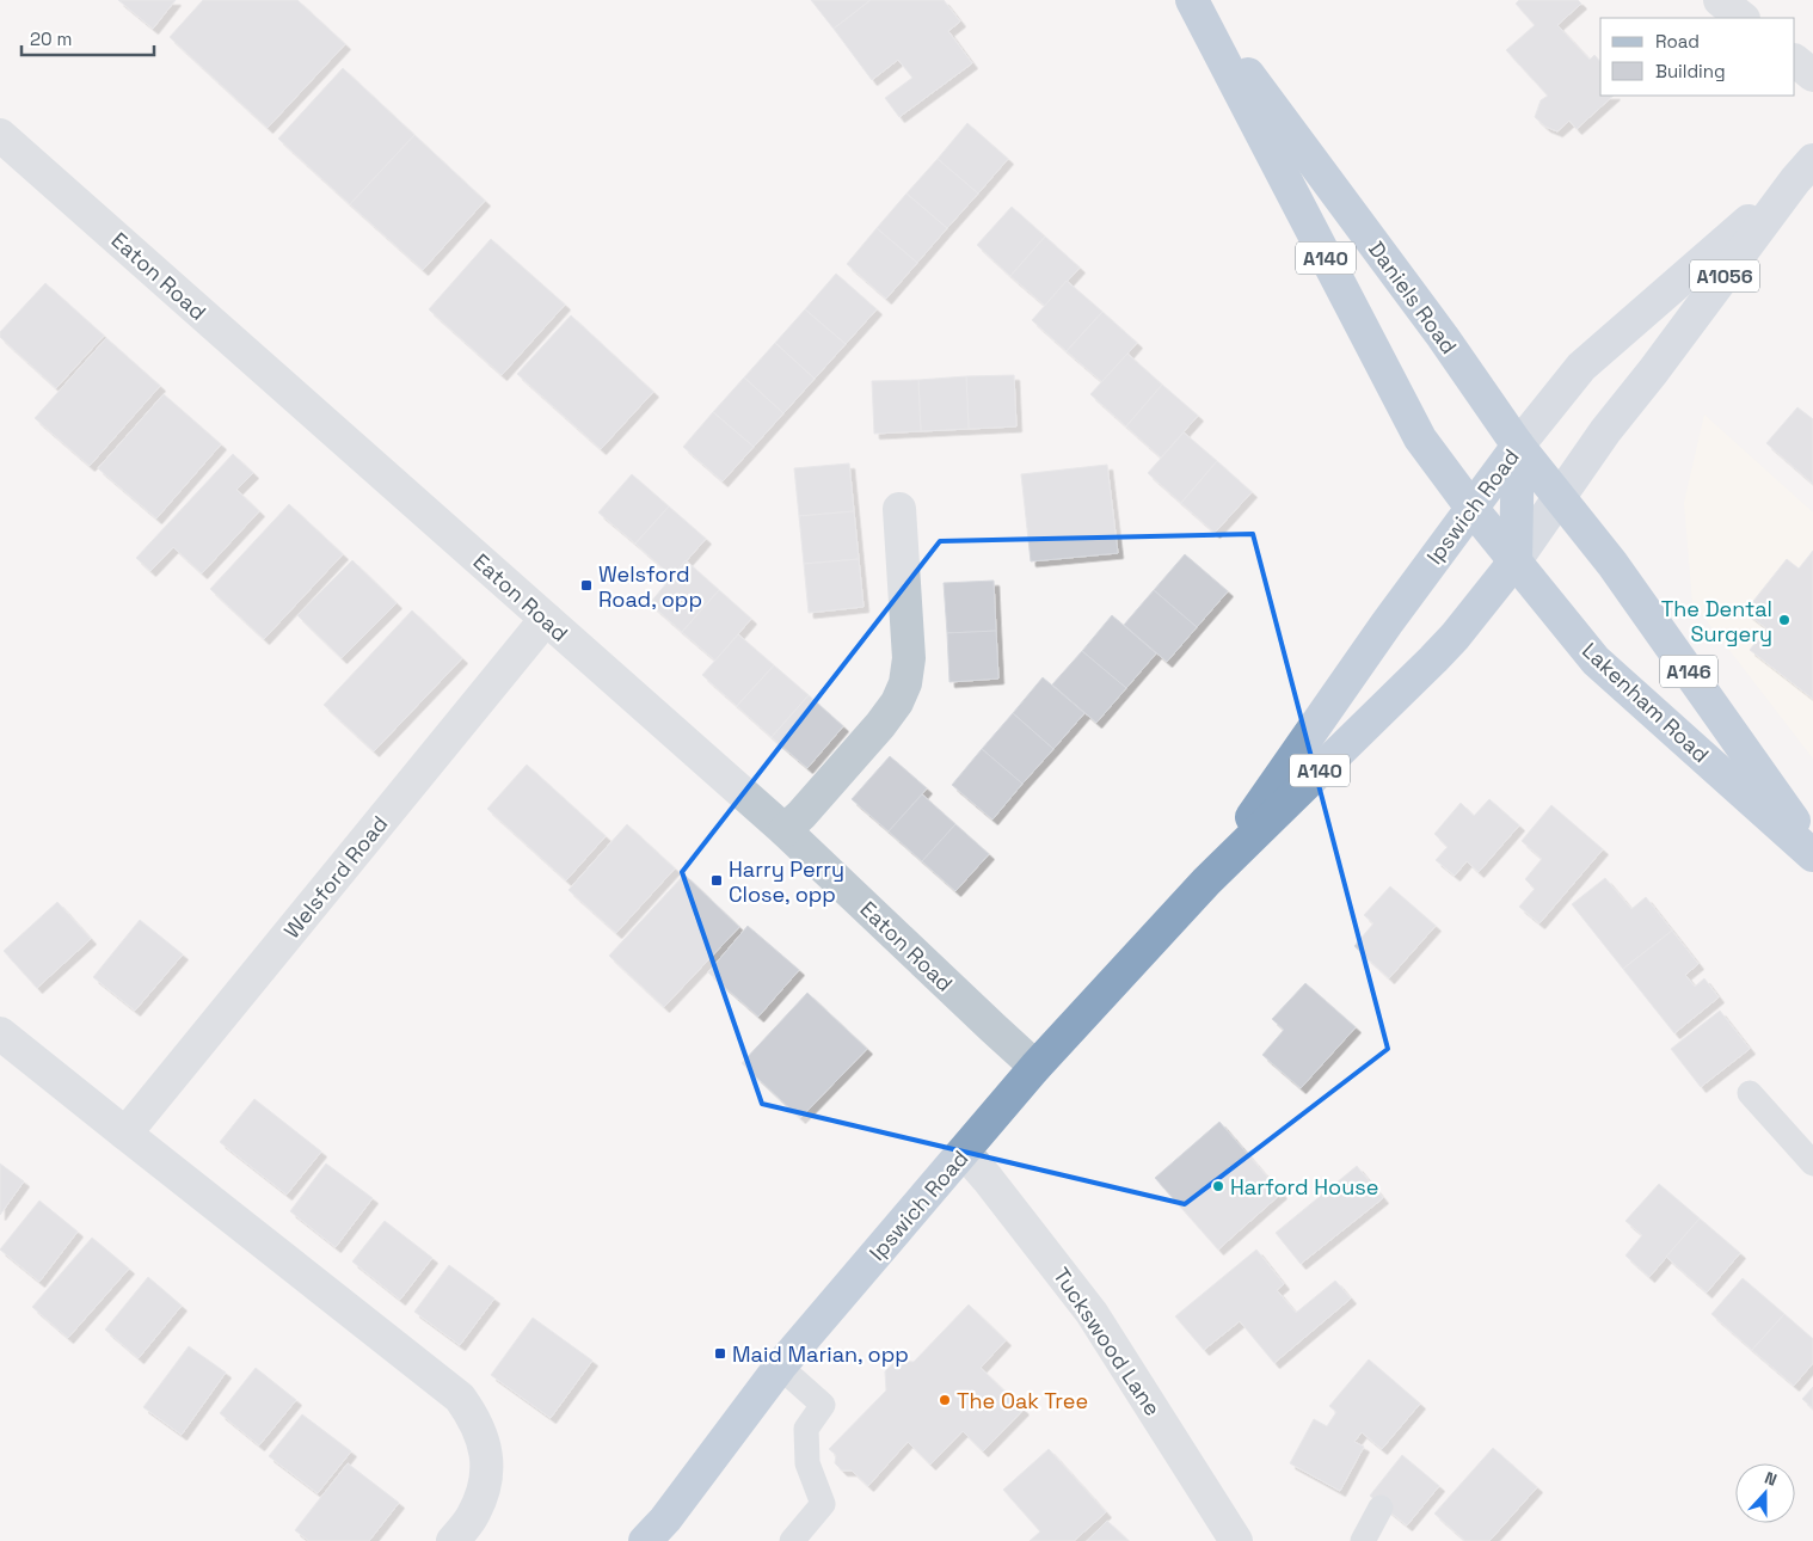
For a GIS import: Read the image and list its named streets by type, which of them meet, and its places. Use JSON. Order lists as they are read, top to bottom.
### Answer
{
  "streets": {
    "highway": [
      "A140",
      "Daniels Road",
      "Ipswich Road",
      "A146",
      "Lakenham Road"
    ],
    "main road": ["A1056"],
    "street": ["Eaton Road", "Welsford Road", "Tuckswood Lane"]
  },
  "crossings": [
    ["Eaton Road", "Ipswich Road"],
    ["Eaton Road", "Welsford Road"],
    ["Daniels Road", "Ipswich Road"],
    ["Daniels Road", "Lakenham Road"],
    ["Ipswich Road", "Lakenham Road"],
    ["Ipswich Road", "Tuckswood Lane"]
  ],
  "places": {
    "transit": ["Welsford Road, opp", "Harry Perry Close, opp", "Maid Marian, opp"],
    "other": ["The Dental Surgery", "Harford House", "The Oak Tree"]
  },
  "legend": ["Road", "Building"],
  "scale_bar": "20 m",
  "north": "top"
}
